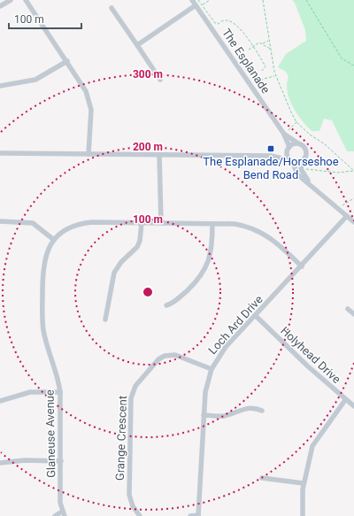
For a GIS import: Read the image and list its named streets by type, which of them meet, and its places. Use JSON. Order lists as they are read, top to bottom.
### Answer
{
  "streets": {
    "street": [
      "The Esplanade",
      "Loch Ard Drive",
      "Holyhead Drive",
      "Glaneuse Avenue",
      "Grange Crescent"
    ]
  },
  "crossings": [
    ["Loch Ard Drive", "Holyhead Drive"],
    ["Loch Ard Drive", "Glaneuse Avenue"],
    ["Loch Ard Drive", "Grange Crescent"]
  ],
  "places": {
    "transit": ["The Esplanade/Horseshoe Bend Road"]
  },
  "scale_bar": "100 m",
  "rings": ["300 m", "200 m", "100 m"]
}
